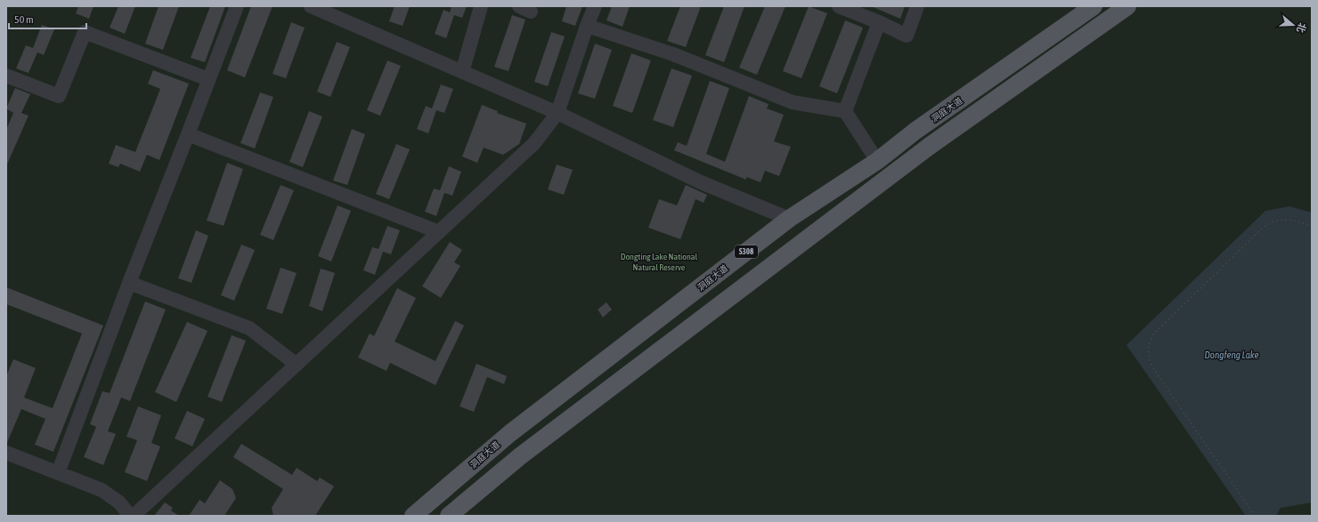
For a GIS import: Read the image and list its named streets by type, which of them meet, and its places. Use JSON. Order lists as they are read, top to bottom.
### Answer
{
  "streets": {
    "main road": ["洞庭大道", "S308"]
  },
  "water": ["Dongfeng Lake"],
  "parks": ["Dongting Lake National Natural Reserve"],
  "scale_bar": "50 m",
  "north": "right"
}
